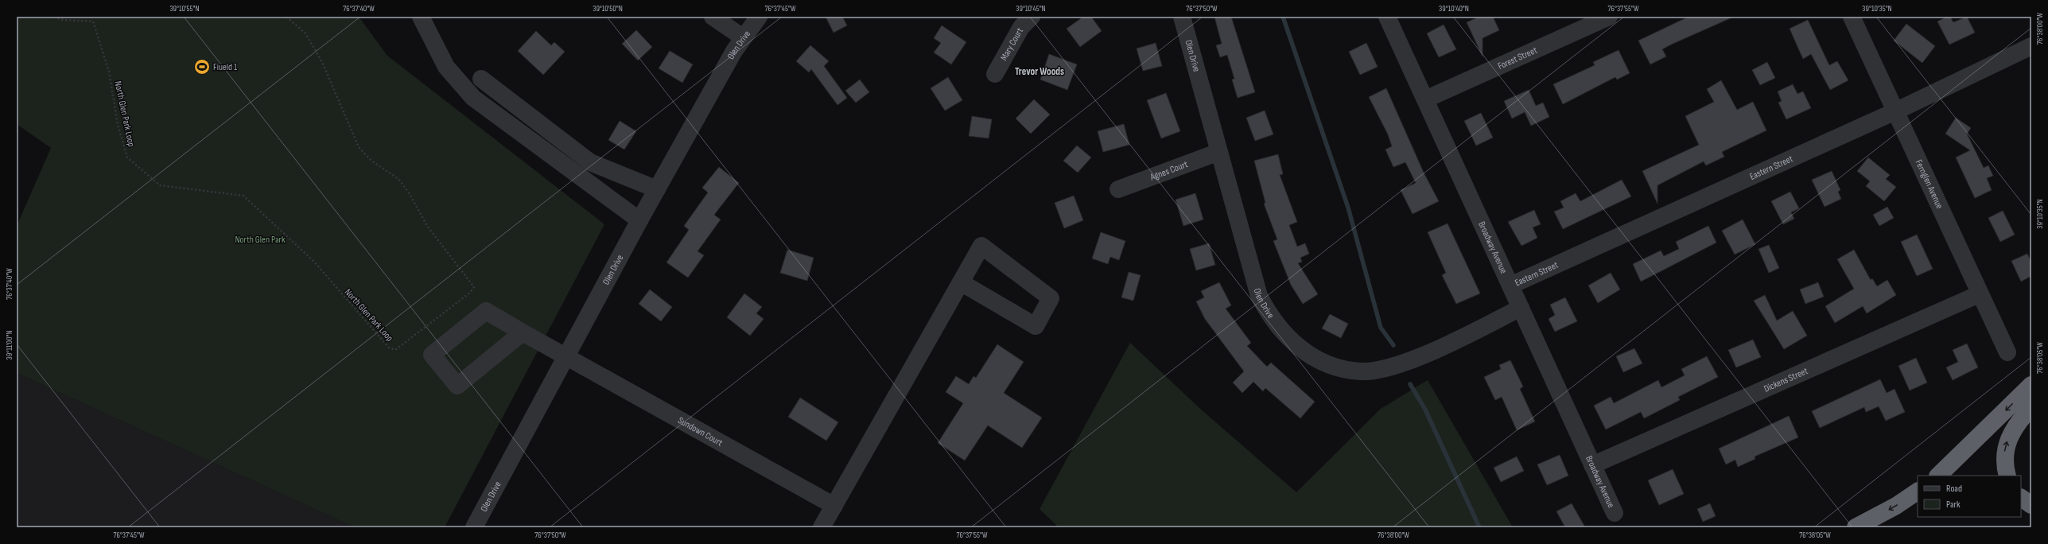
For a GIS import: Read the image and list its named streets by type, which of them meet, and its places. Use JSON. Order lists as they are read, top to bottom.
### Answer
{
  "streets": {
    "street": [
      "Mary Court",
      "Olen Drive",
      "Forest Street",
      "Eastern Street",
      "Agnes Court",
      "Fernglen Avenue",
      "Broadway Avenue",
      "Dickens Street",
      "Sundown Court"
    ],
    "path": ["North Glen Park Loop"]
  },
  "crossings": [
    ["Olen Drive", "Agnes Court"],
    ["Olen Drive", "Broadway Avenue"],
    ["Olen Drive", "Sundown Court"],
    ["Forest Street", "Broadway Avenue"],
    ["Eastern Street", "Fernglen Avenue"],
    ["Eastern Street", "Broadway Avenue"],
    ["Fernglen Avenue", "Dickens Street"],
    ["Broadway Avenue", "Dickens Street"]
  ],
  "districts": ["Trevor Woods"],
  "parks": ["North Glen Park"],
  "places": {
    "sports": ["Fiueld 1"]
  },
  "legend": ["Road", "Park"],
  "coordinates": [
    "39°10'55\"N",
    "76°37'40\"W",
    "39°10'50\"N",
    "76°37'45\"W",
    "39°10'45\"N",
    "76°37'50\"W",
    "39°10'40\"N",
    "76°37'55\"W",
    "39°10'35\"N",
    "76°38'00\"W",
    "39°11'00\"N",
    "76°38'05\"W"
  ]
}
